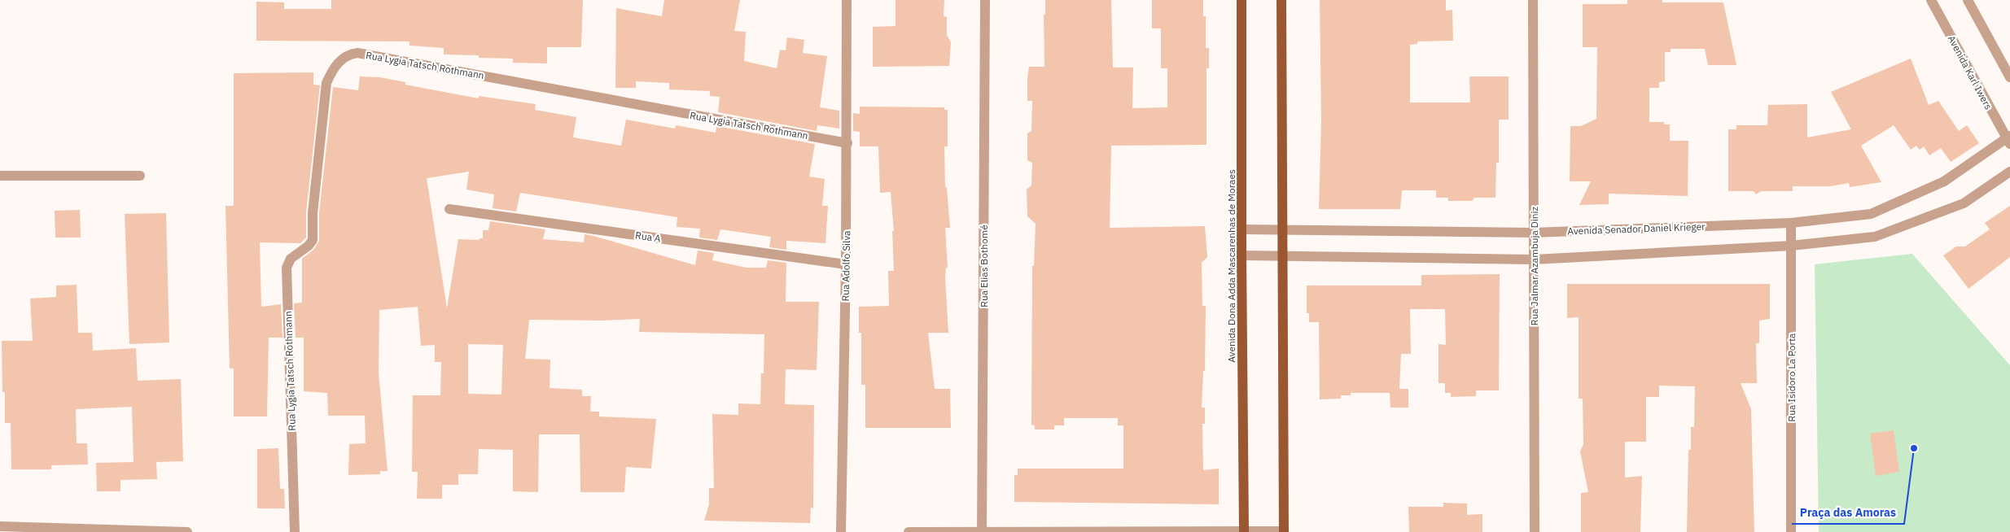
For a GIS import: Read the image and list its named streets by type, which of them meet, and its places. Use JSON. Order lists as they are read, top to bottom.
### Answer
{
  "streets": {
    "main road": ["Avenida Dona Adda Mascarenhas de Moraes"],
    "street": [
      "Rua Lygia Tatsch Rothmann",
      "Avenida Karl Iwers",
      "Avenida Senador Daniel Krieger",
      "Rua A",
      "Rua Adolfo Silva",
      "Rua Elias Bothomé",
      "Rua Jalmar Azambuja Diniz",
      "Rua Isidoro La Porta"
    ]
  },
  "crossings": [
    ["Rua Lygia Tatsch Rothmann", "Rua Adolfo Silva"],
    ["Avenida Karl Iwers", "Avenida Senador Daniel Krieger"],
    ["Avenida Senador Daniel Krieger", "Avenida Dona Adda Mascarenhas de Moraes"],
    ["Avenida Senador Daniel Krieger", "Rua Jalmar Azambuja Diniz"],
    ["Avenida Senador Daniel Krieger", "Rua Isidoro La Porta"],
    ["Rua A", "Rua Adolfo Silva"]
  ],
  "places": ["Praça das Amoras"]
}
